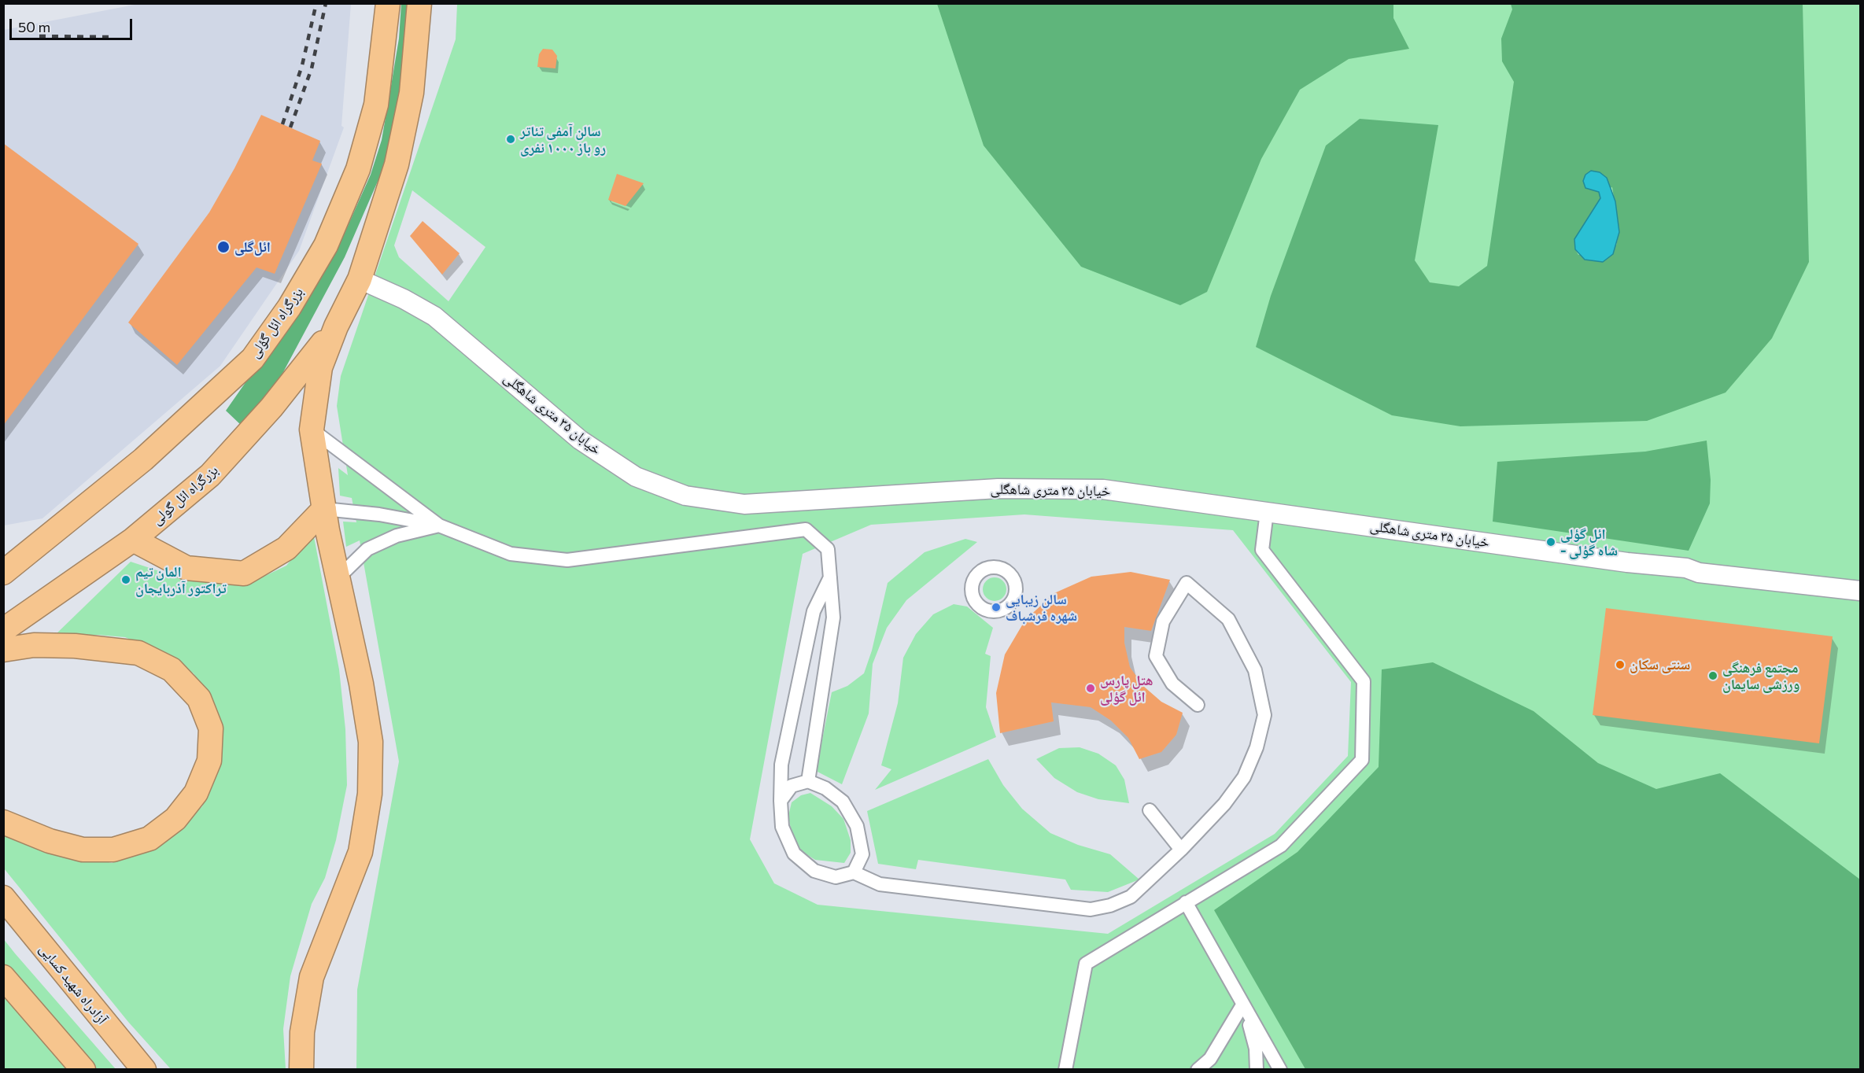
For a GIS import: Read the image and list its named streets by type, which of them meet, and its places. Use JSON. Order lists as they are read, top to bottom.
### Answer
{
  "streets": {
    "highway": ["بزرگراه ائل گؤلی", "بزرگراه ائل گولی", "آزادراه شهید کسایی"],
    "street": ["خیابان ۳۵ متری شاهگلی"]
  },
  "places": [
    "سالن آمفی تئاتر رو باز ۱۰۰۰ نفری",
    "ائل‌گلی",
    "ائل گؤلی - شاه گؤلی",
    "المان تیم تراکتور آذربایجان",
    "سالن زیبایی شهره فرشباف",
    "سنتی سکان",
    "مجتمع فرهنگی ورزشی سایمان",
    "هتل پارس ائل گؤلی"
  ],
  "scale_bar": "50 m"
}
